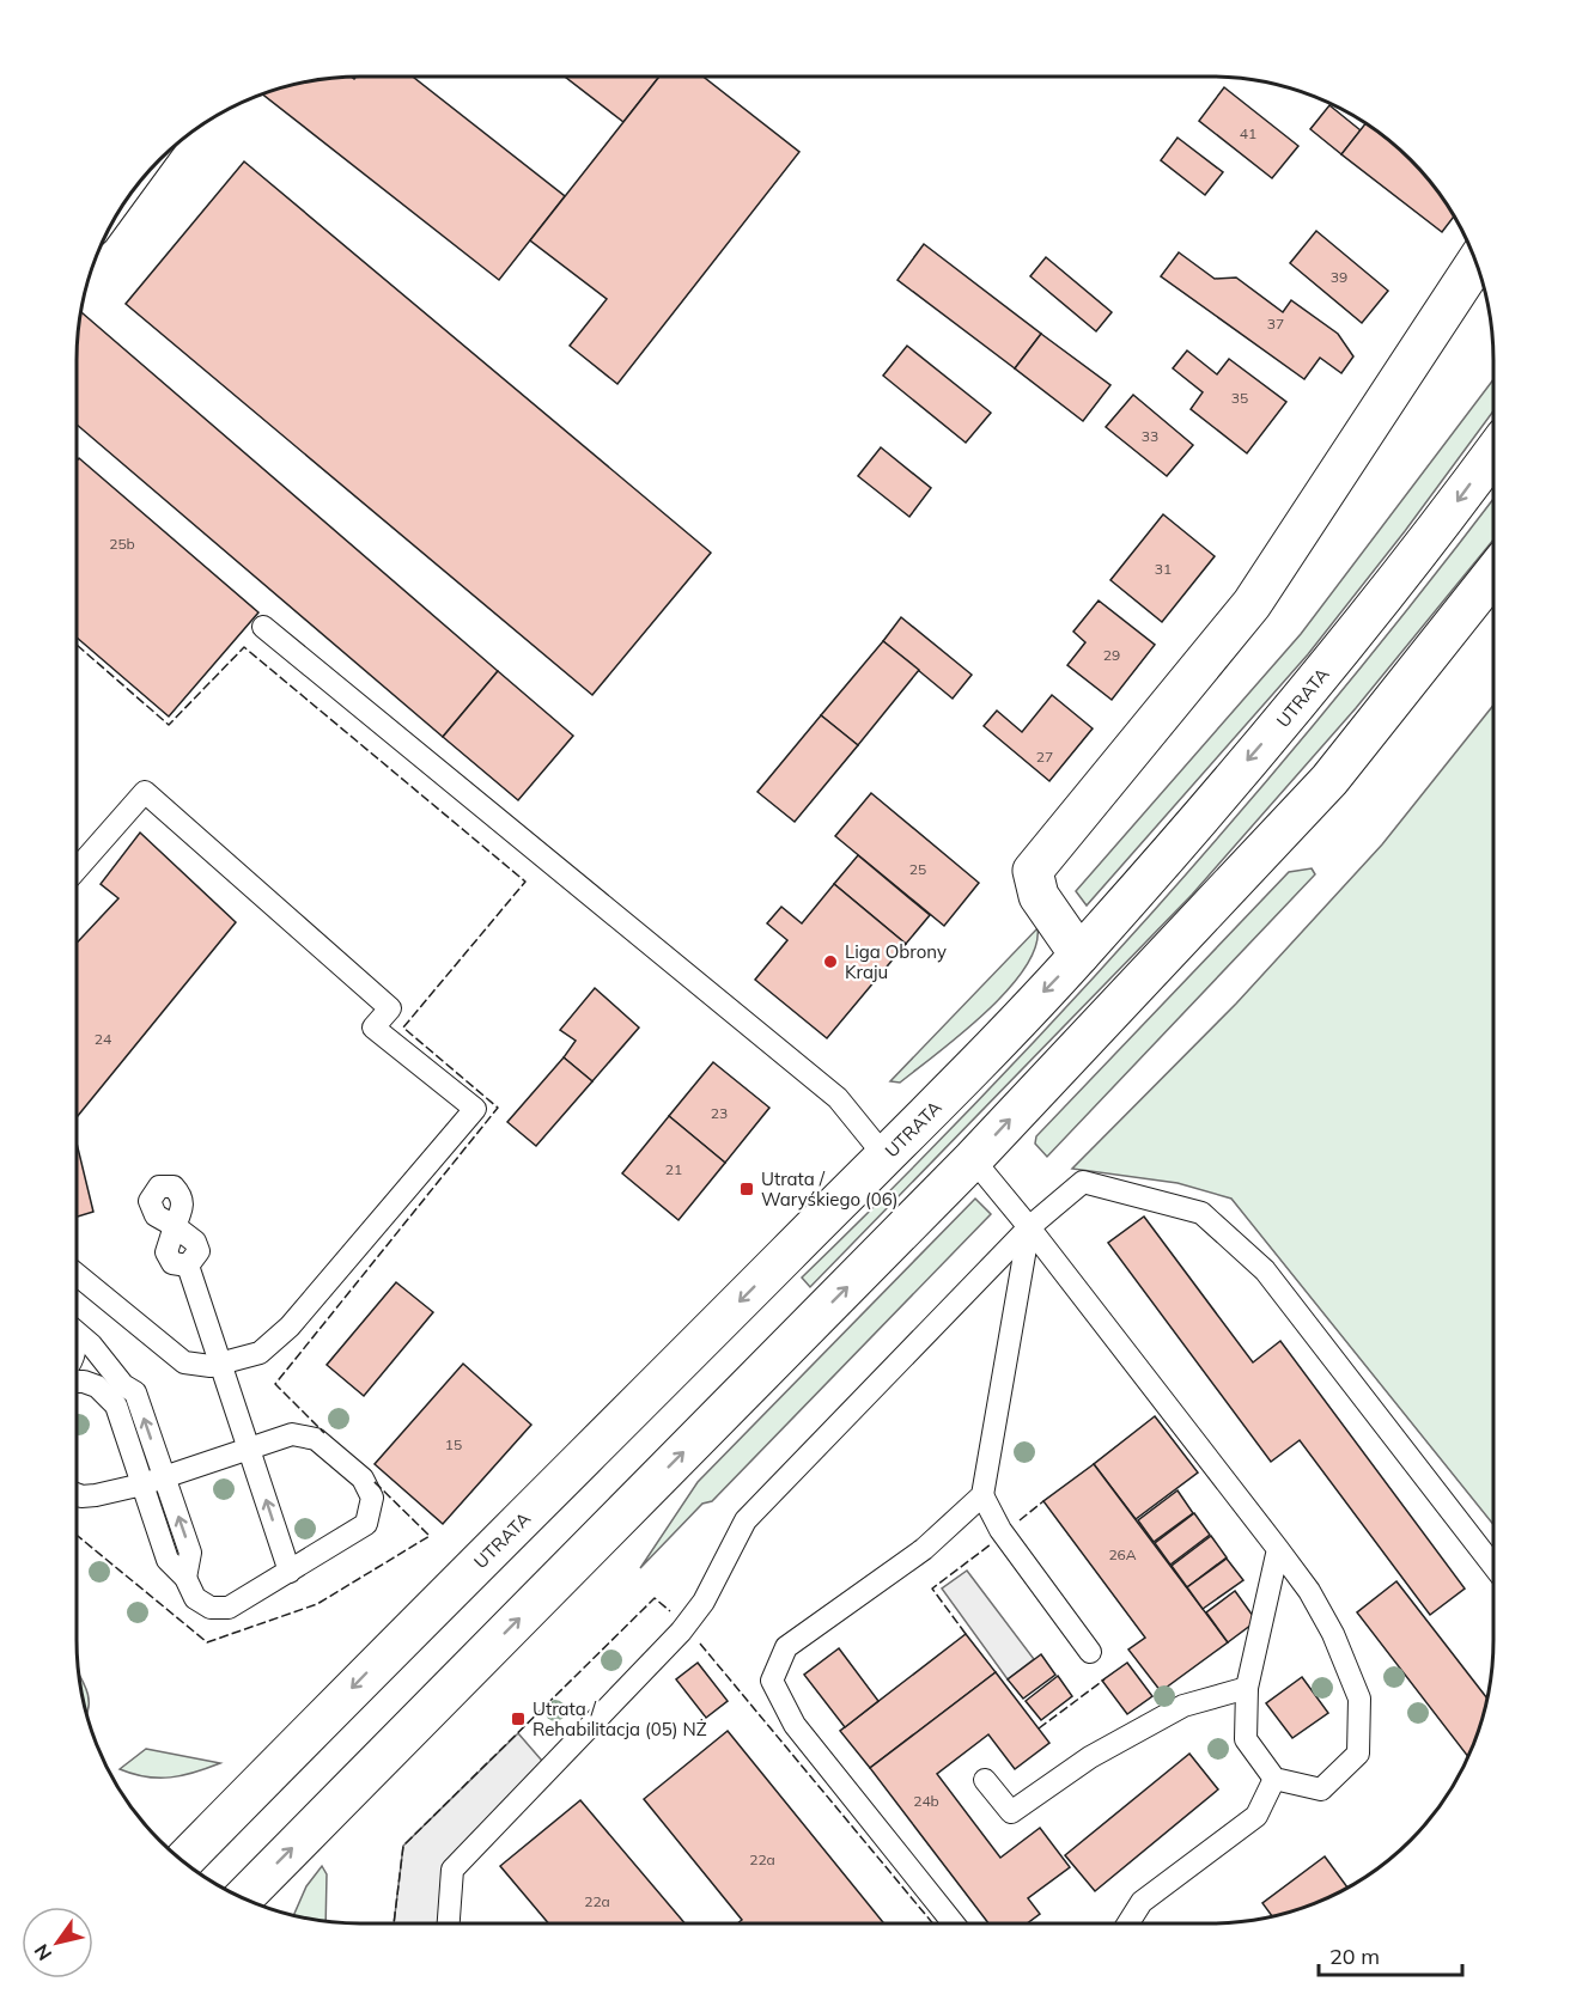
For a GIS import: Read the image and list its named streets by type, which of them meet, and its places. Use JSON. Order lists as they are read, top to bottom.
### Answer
{
  "streets": {
    "main road": ["UTRATA"]
  },
  "places": {
    "other": ["Liga Obrony Kraju"],
    "transit": ["Utrata / Waryśkiego (06)", "Utrata / Rehabilitacja (05) NŻ"]
  },
  "house_numbers": [
    "41",
    "39",
    "37",
    "35",
    "33",
    "25b",
    "31",
    "29",
    "27",
    "25",
    "24",
    "23",
    "21",
    "15",
    "26A",
    "24b",
    "22a",
    "22a"
  ],
  "scale_bar": "20 m",
  "north": "bottom left"
}
